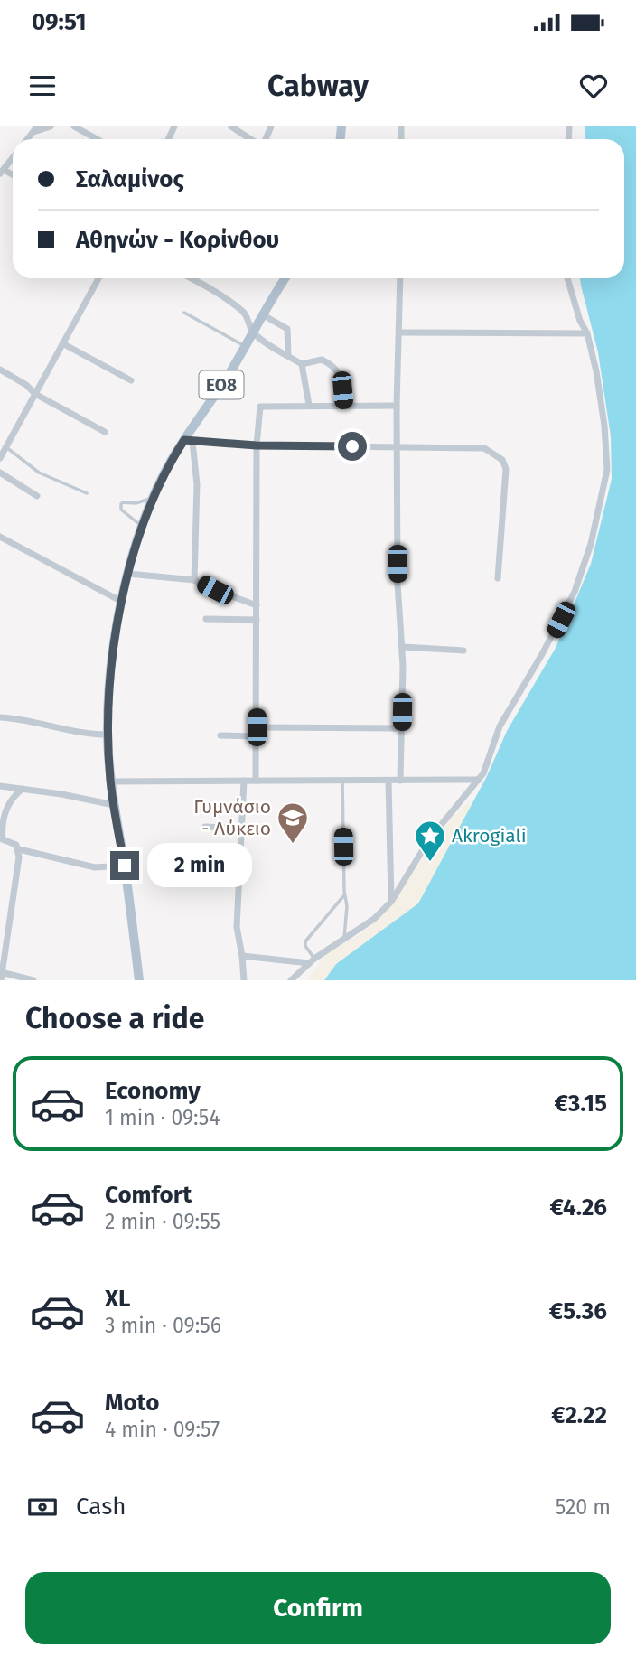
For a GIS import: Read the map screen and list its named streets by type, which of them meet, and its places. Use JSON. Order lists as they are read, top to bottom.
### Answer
{
  "streets": {
    "main road": ["ΕΟ8"]
  },
  "places": {
    "school or university": ["Γυμνάσιο - Λύκειο"],
    "place": ["Akrogiali"]
  },
  "page": {
    "status": "09:51",
    "header": "Cabway",
    "banner": ["Σαλαμίνος", "Αθηνών - Κορίνθου"],
    "bubble": "2 min",
    "heading": "Choose a ride",
    "list": [
      {
        "name": "Economy",
        "note": "1 min · 09:54",
        "value": "€3.15"
      },
      {
        "name": "Comfort",
        "note": "2 min · 09:55",
        "value": "€4.26"
      },
      {
        "name": "XL",
        "note": "3 min · 09:56",
        "value": "€5.36"
      },
      {
        "name": "Moto",
        "note": "4 min · 09:57",
        "value": "€2.22"
      }
    ],
    "pay": ["Cash", "520 m"],
    "buttons": "Confirm"
  }
}
